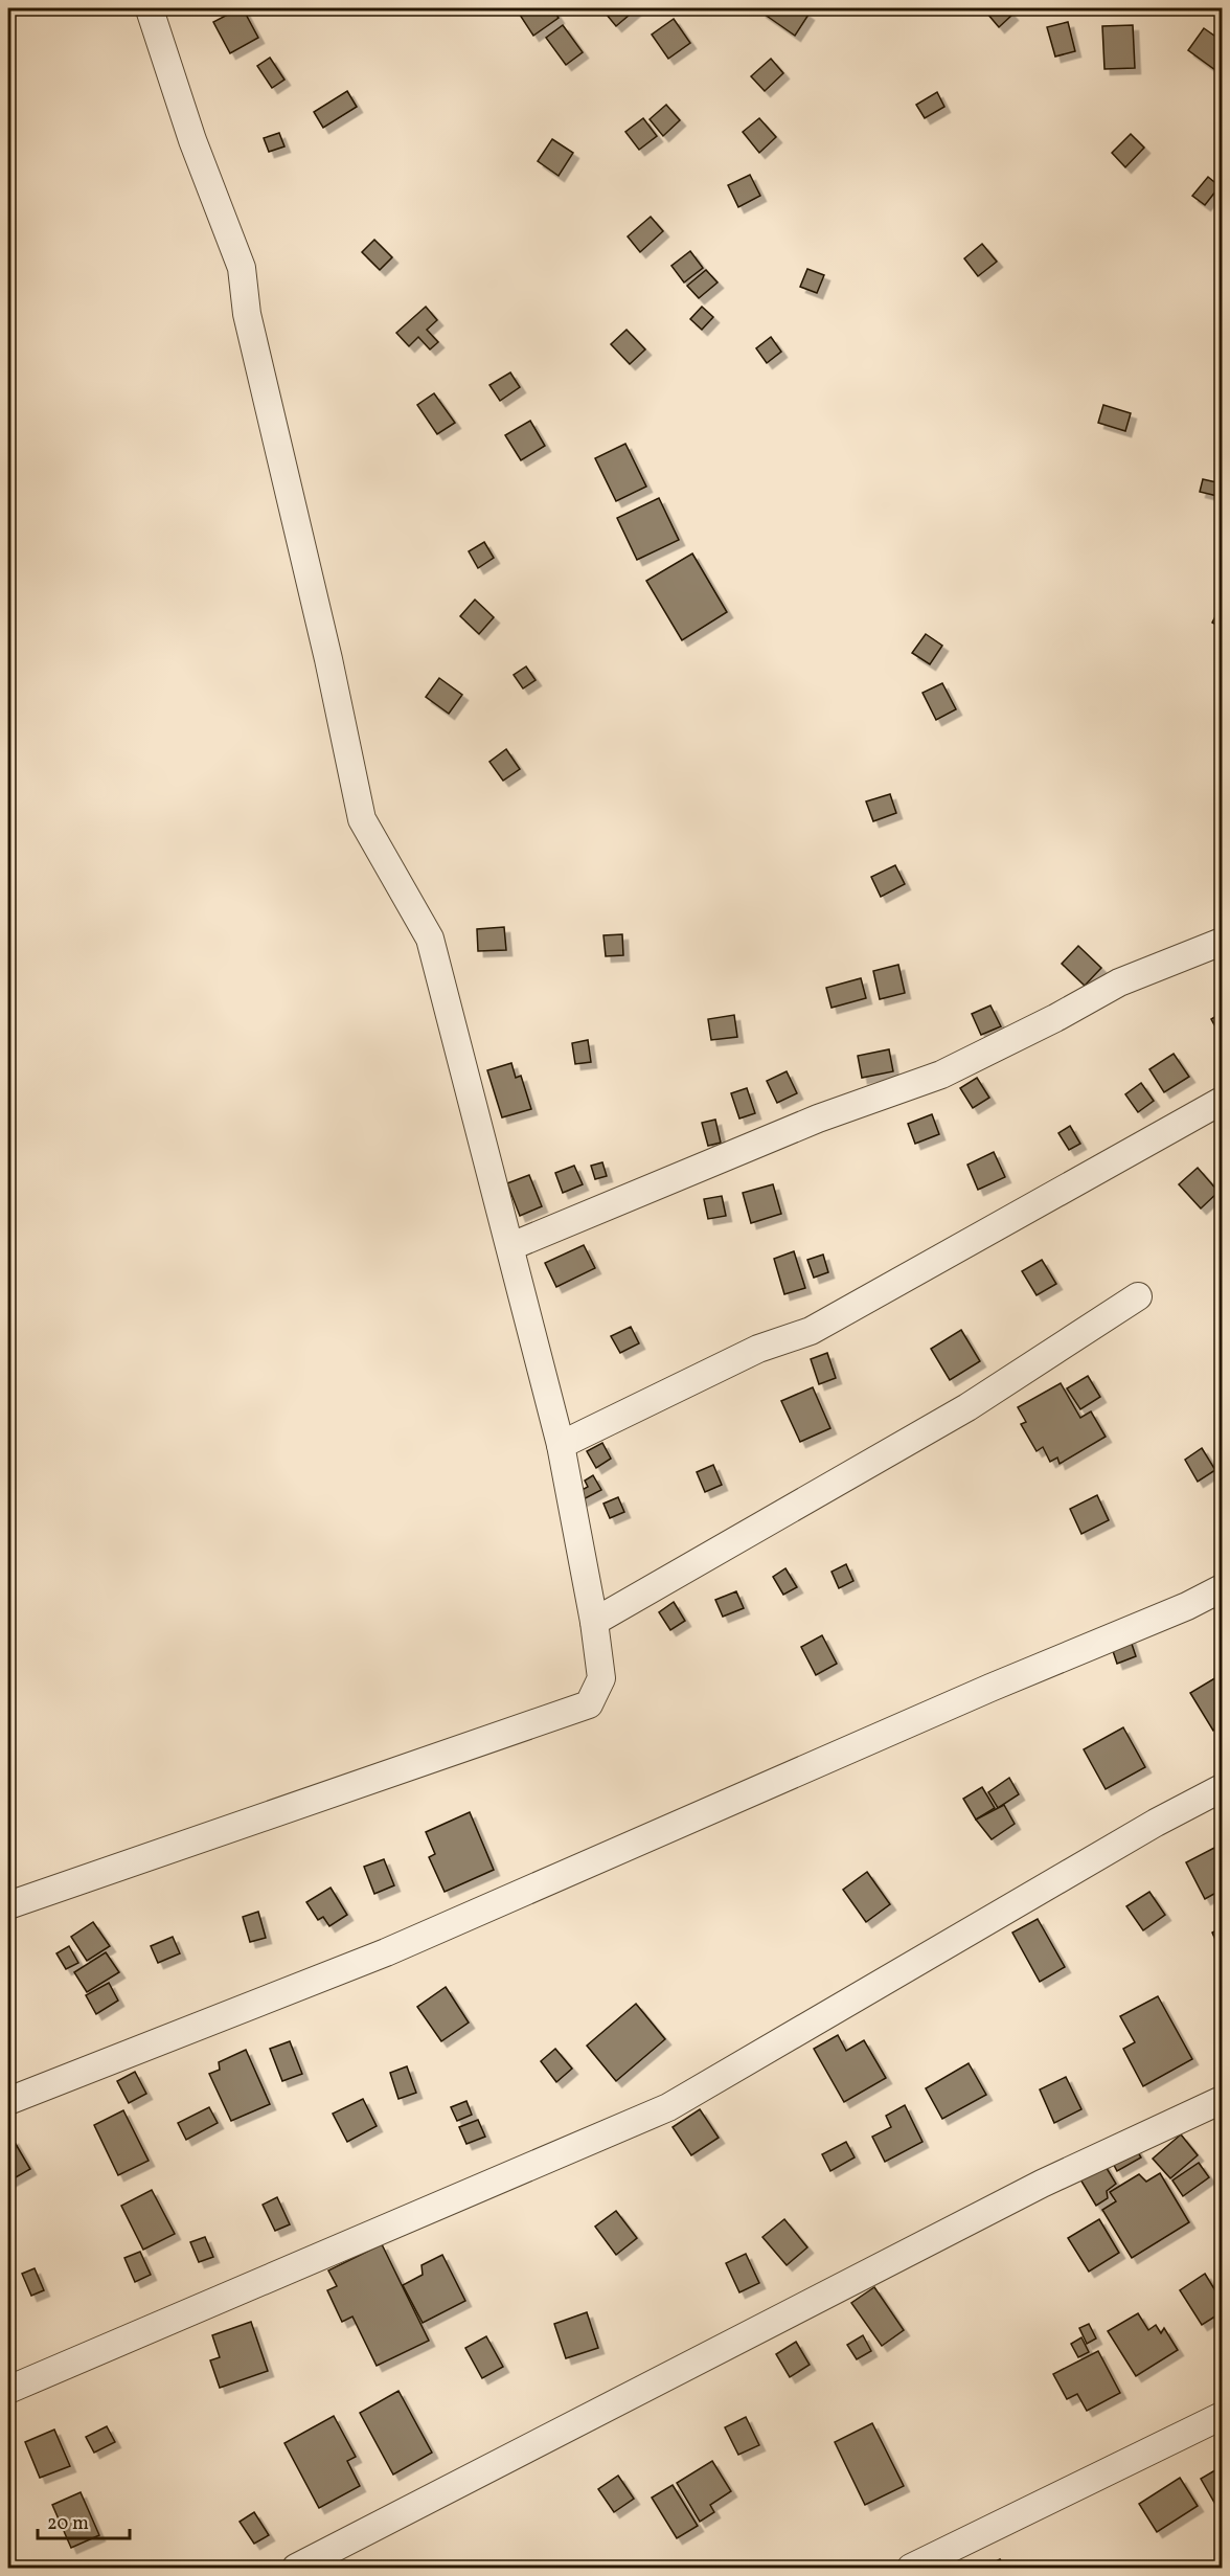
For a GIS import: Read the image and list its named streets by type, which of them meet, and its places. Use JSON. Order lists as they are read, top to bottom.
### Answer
{
  "scale_bar": "20 m"
}
